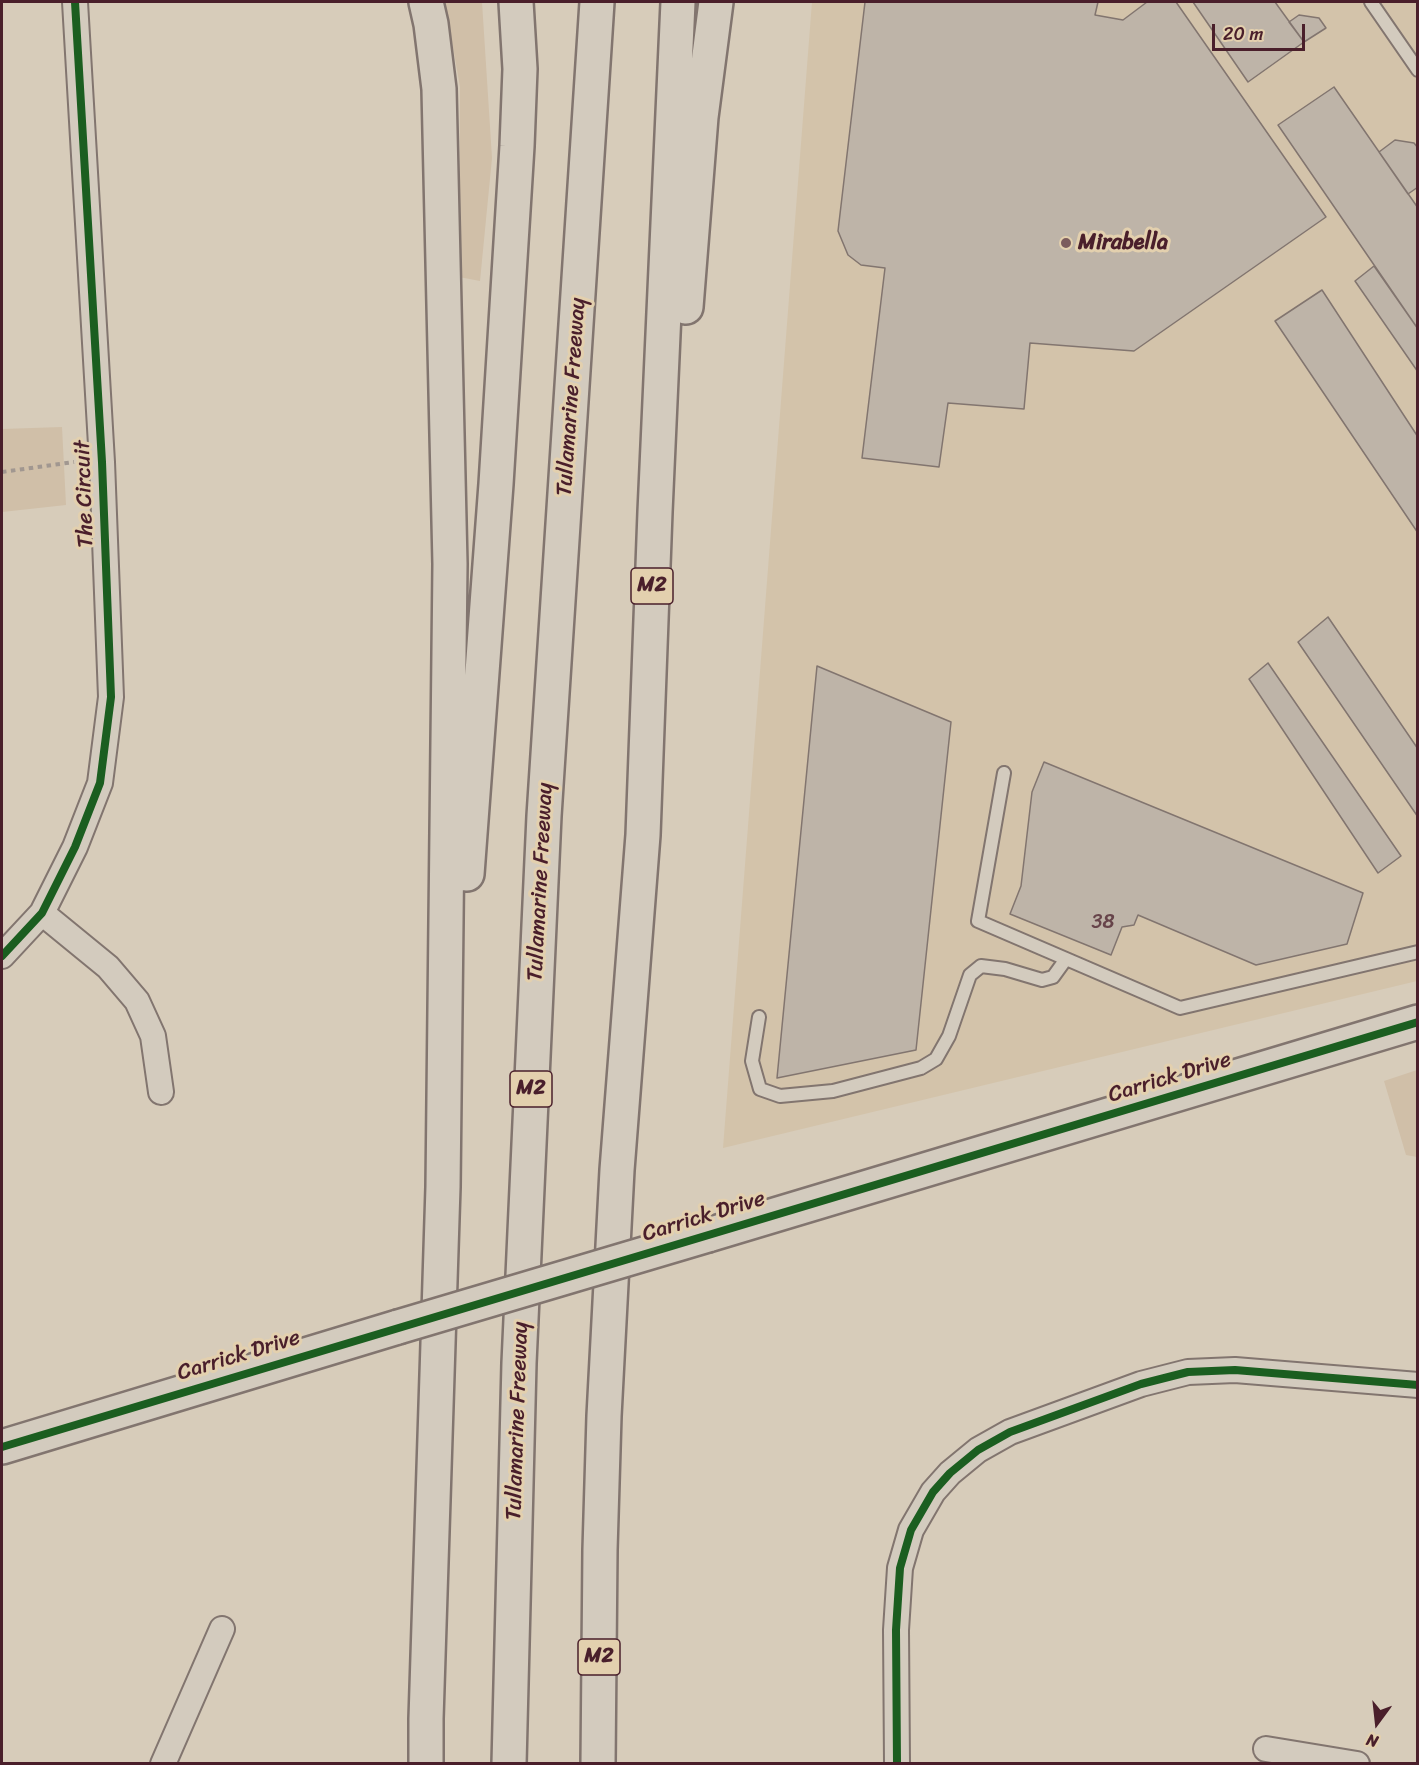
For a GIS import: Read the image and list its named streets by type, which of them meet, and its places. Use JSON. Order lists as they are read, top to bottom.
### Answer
{
  "streets": {
    "main road": ["Tullamarine Freeway", "M2", "Carrick Drive"],
    "street": ["The Circuit"]
  },
  "places": ["Mirabella"],
  "house_numbers": ["38"],
  "scale_bar": "20 m",
  "north": "bottom"
}
